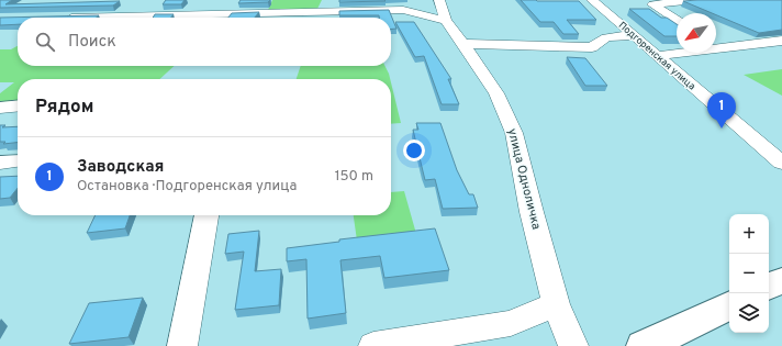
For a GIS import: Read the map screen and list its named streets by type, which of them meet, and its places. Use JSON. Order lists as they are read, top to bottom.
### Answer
{
  "streets": {
    "street": ["Подгоренская улица", "улица Одноличка"]
  },
  "north": "bottom left",
  "page": {
    "search": "Поиск",
    "heading": "Рядом",
    "pins": "1",
    "list": [
      {
        "mark": "1",
        "name": "Заводская",
        "note": "Остановка · Подгоренская улица",
        "value": "150 m"
      }
    ],
    "map_buttons": ["+", "−"]
  }
}
